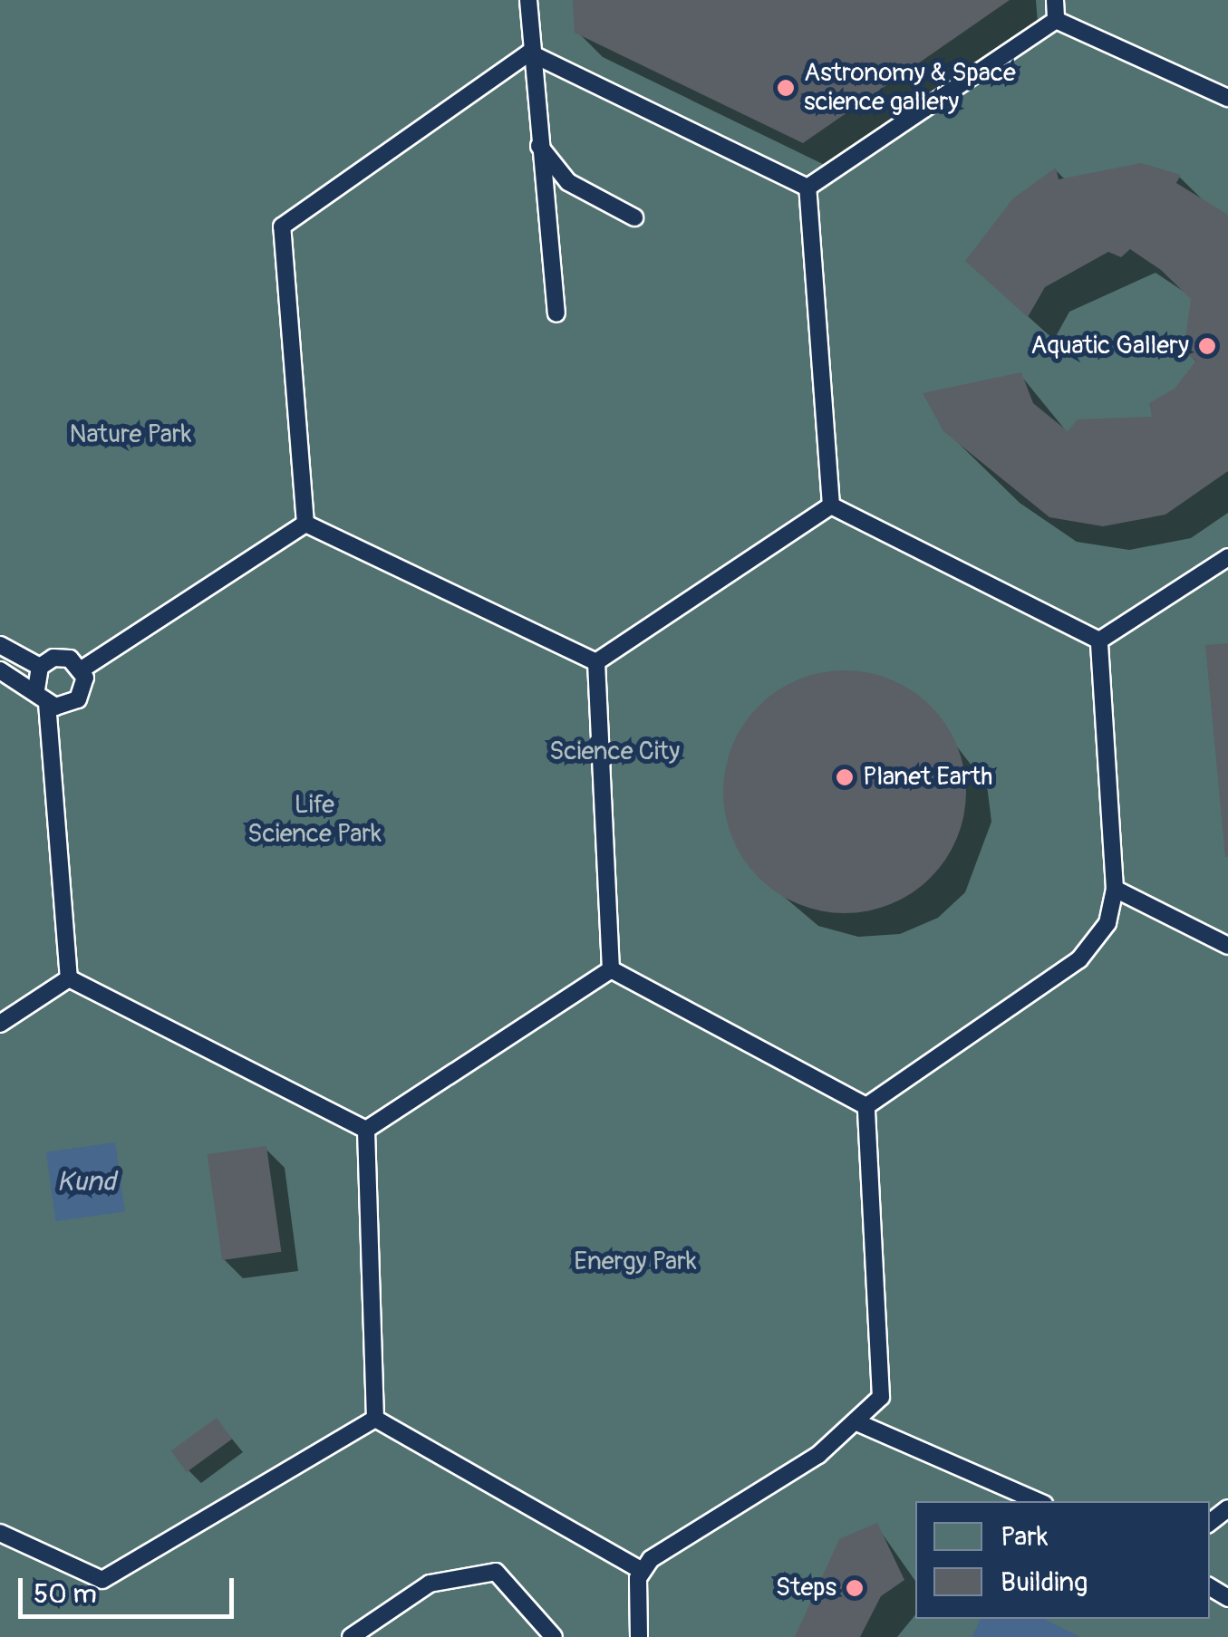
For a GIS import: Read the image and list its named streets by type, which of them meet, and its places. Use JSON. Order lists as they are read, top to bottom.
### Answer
{
  "water": ["Kund"],
  "parks": [
    "Nature Park",
    "Science City",
    "Life Science Park",
    "Energy Park"
  ],
  "places": [
    "Astronomy & Space science gallery",
    "Aquatic Gallery",
    "Planet Earth",
    "Steps"
  ],
  "legend": ["Park", "Building"],
  "scale_bar": "50 m"
}
